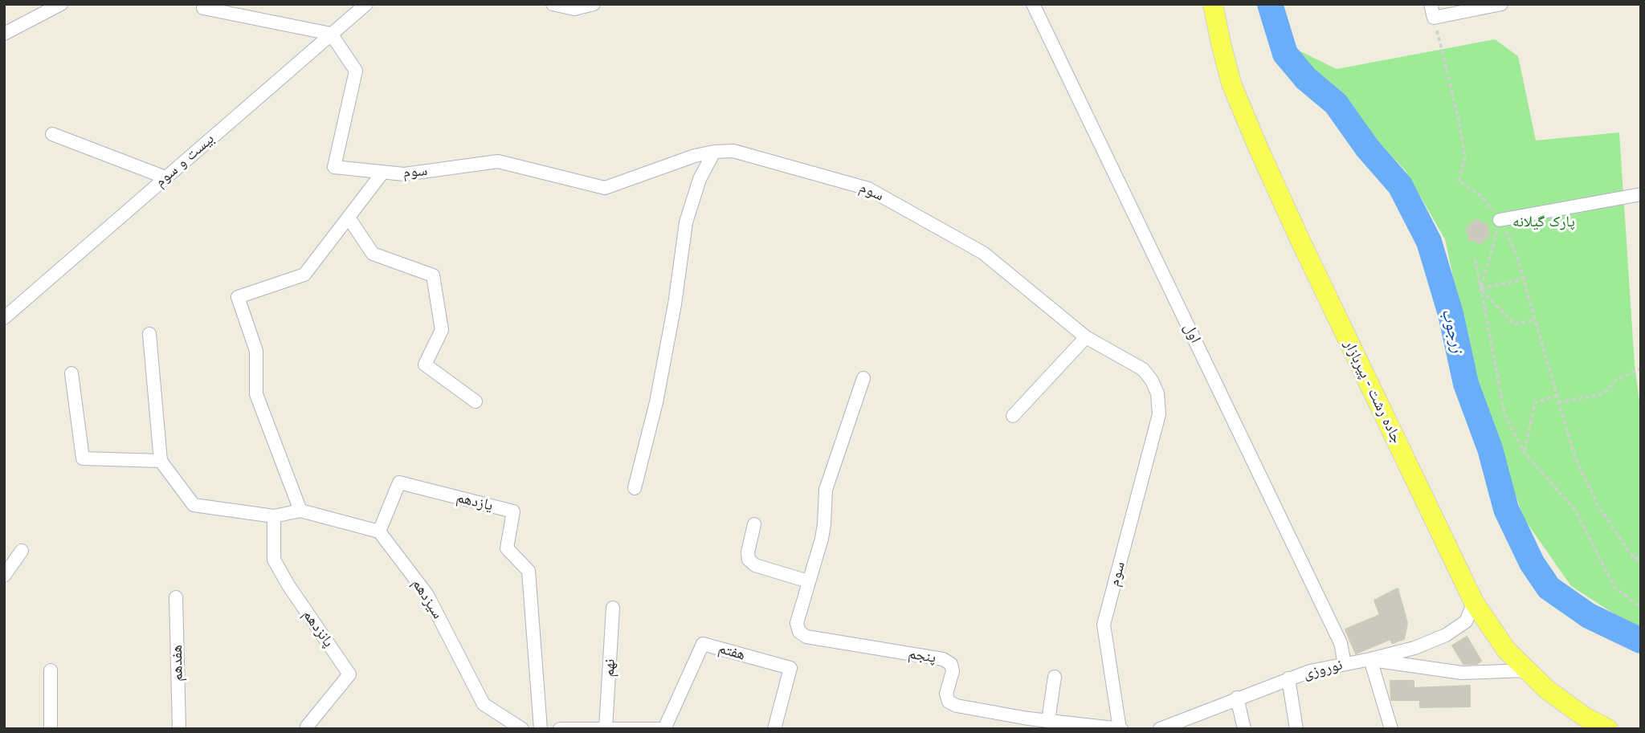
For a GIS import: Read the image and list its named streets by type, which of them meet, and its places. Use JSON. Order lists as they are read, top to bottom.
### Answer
{
  "streets": {
    "main road": ["جاده رشت - پیربازار"],
    "street": [
      "بیست و سوم",
      "سوم",
      "اول",
      "یازدهم",
      "سیزدهم",
      "پانزدهم",
      "هفتم",
      "پنجم",
      "هفدهم",
      "نهم",
      "نوروزی"
    ]
  },
  "crossings": [
    ["بیست و سوم", "سوم"],
    ["سوم", "پنجم"],
    ["اول", "نوروزی"],
    ["جاده رشت - پیربازار", "نوروزی"],
    ["یازدهم", "سیزدهم"]
  ],
  "water": ["زرجوب"],
  "parks": ["پارک گیلانه"]
}
